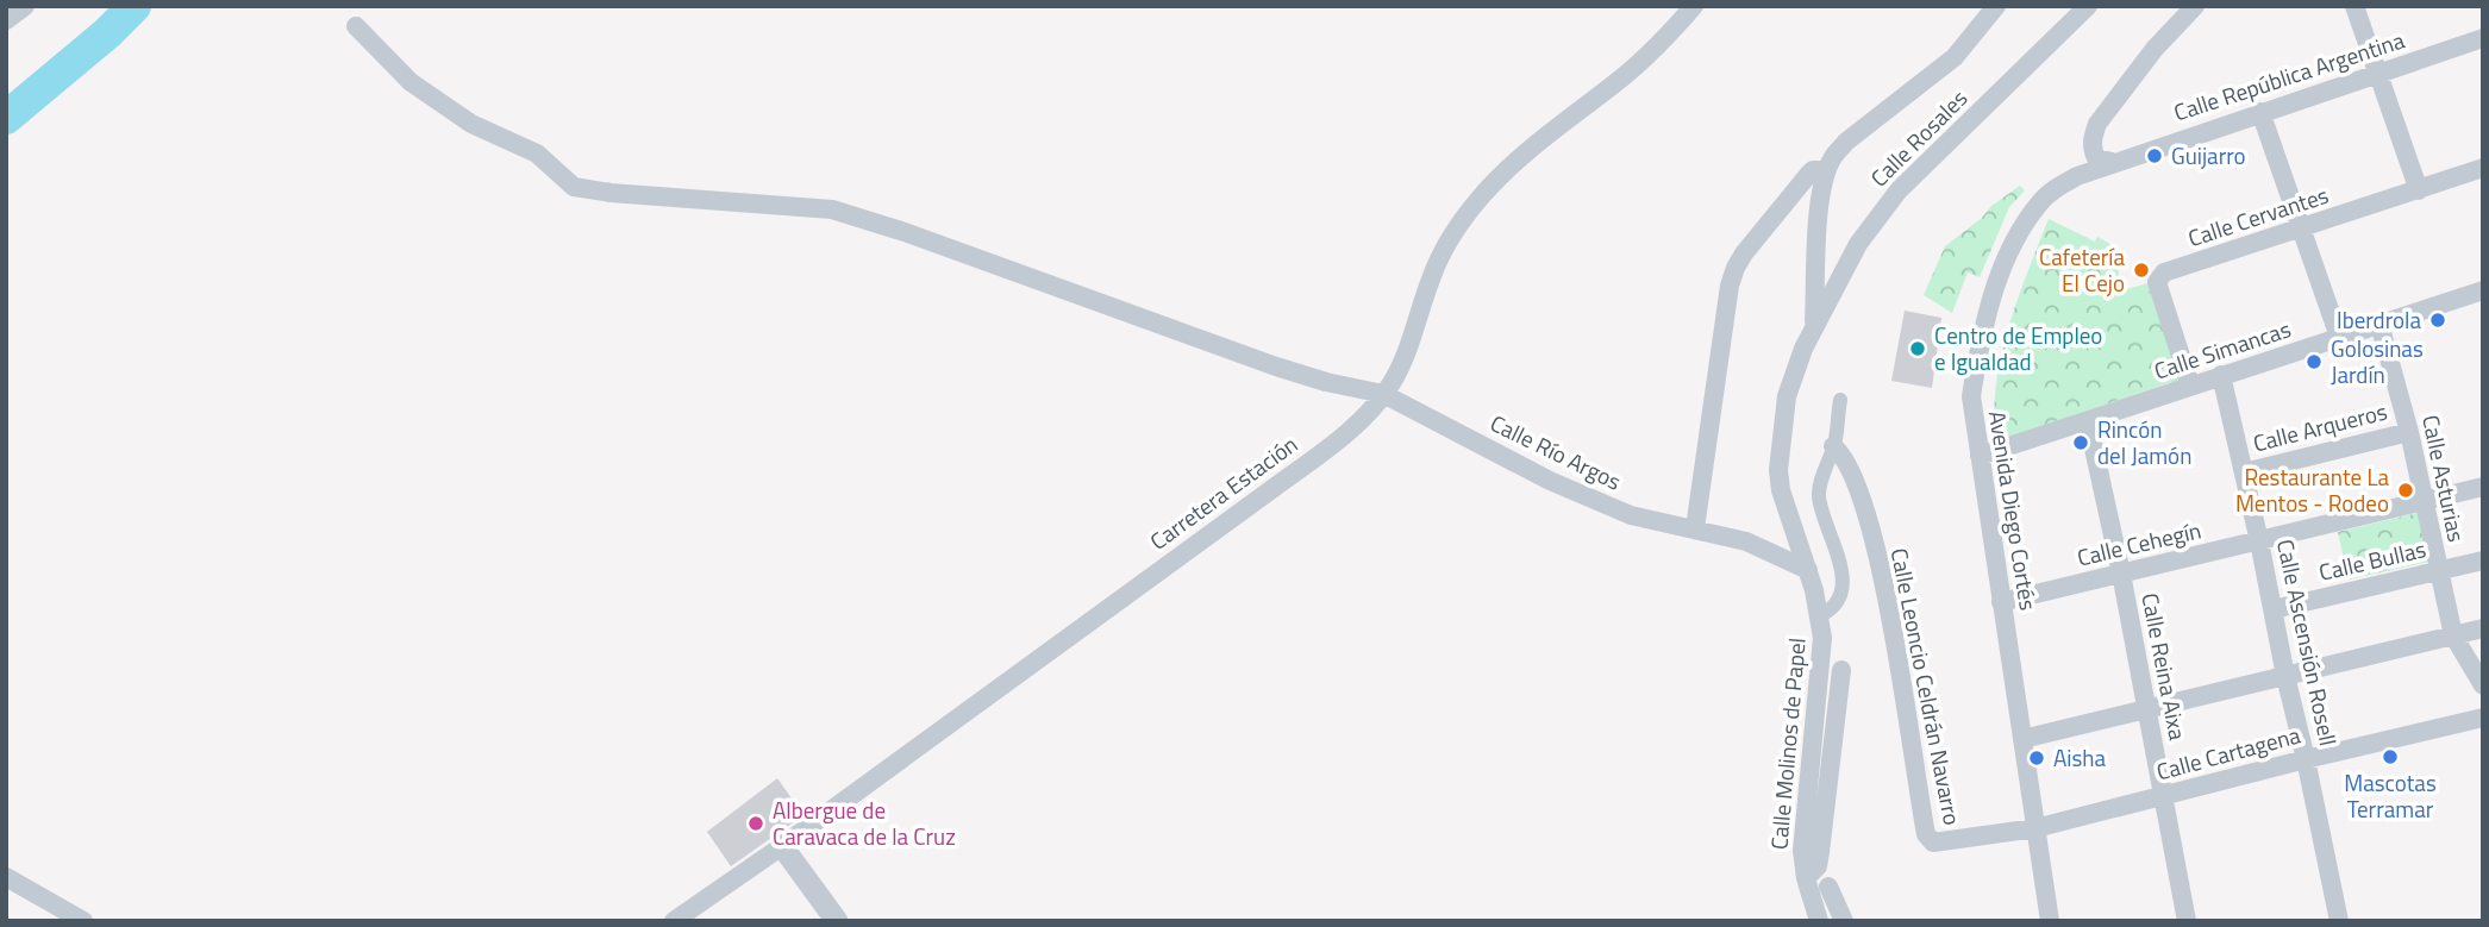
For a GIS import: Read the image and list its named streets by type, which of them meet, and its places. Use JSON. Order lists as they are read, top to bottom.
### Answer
{
  "streets": {
    "street": [
      "Calle República Argentina",
      "Calle Rosales",
      "Calle Cervantes",
      "Calle Simancas",
      "Calle Arqueros",
      "Calle Río Argos",
      "Calle Asturias",
      "Carretera Estación",
      "Avenida Diego Cortés",
      "Calle Cehegín",
      "Calle Bullas",
      "Calle Ascensión Rosell",
      "Calle Reina Aixa",
      "Calle Leoncio Celdrán Navarro",
      "Calle Molinos de Papel",
      "Calle Cartagena"
    ]
  },
  "crossings": [
    ["Calle República Argentina", "Avenida Diego Cortés"],
    ["Calle Rosales", "Calle Molinos de Papel"],
    ["Calle Cervantes", "Calle Simancas"],
    ["Calle Simancas", "Calle Asturias"],
    ["Calle Simancas", "Avenida Diego Cortés"],
    ["Calle Simancas", "Calle Ascensión Rosell"],
    ["Calle Simancas", "Calle Reina Aixa"],
    ["Calle Arqueros", "Calle Asturias"],
    ["Calle Arqueros", "Calle Ascensión Rosell"],
    ["Calle Río Argos", "Carretera Estación"],
    ["Calle Río Argos", "Calle Molinos de Papel"],
    ["Calle Asturias", "Calle Cehegín"],
    ["Calle Asturias", "Calle Bullas"],
    ["Avenida Diego Cortés", "Calle Cehegín"],
    ["Avenida Diego Cortés", "Calle Leoncio Celdrán Navarro"],
    ["Avenida Diego Cortés", "Calle Cartagena"],
    ["Calle Cehegín", "Calle Ascensión Rosell"],
    ["Calle Cehegín", "Calle Reina Aixa"],
    ["Calle Bullas", "Calle Ascensión Rosell"],
    ["Calle Ascensión Rosell", "Calle Cartagena"],
    ["Calle Reina Aixa", "Calle Cartagena"],
    ["Calle Leoncio Celdrán Navarro", "Calle Cartagena"]
  ],
  "places": [
    "Guijarro",
    "Cafetería El Cejo",
    "Iberdrola",
    "Centro de Empleo e Igualdad",
    "Golosinas Jardín",
    "Rincón del Jamón",
    "Restaurante La Mentos - Rodeo",
    "Mascotas Terramar",
    "Aisha",
    "Albergue de Caravaca de la Cruz"
  ]
}
